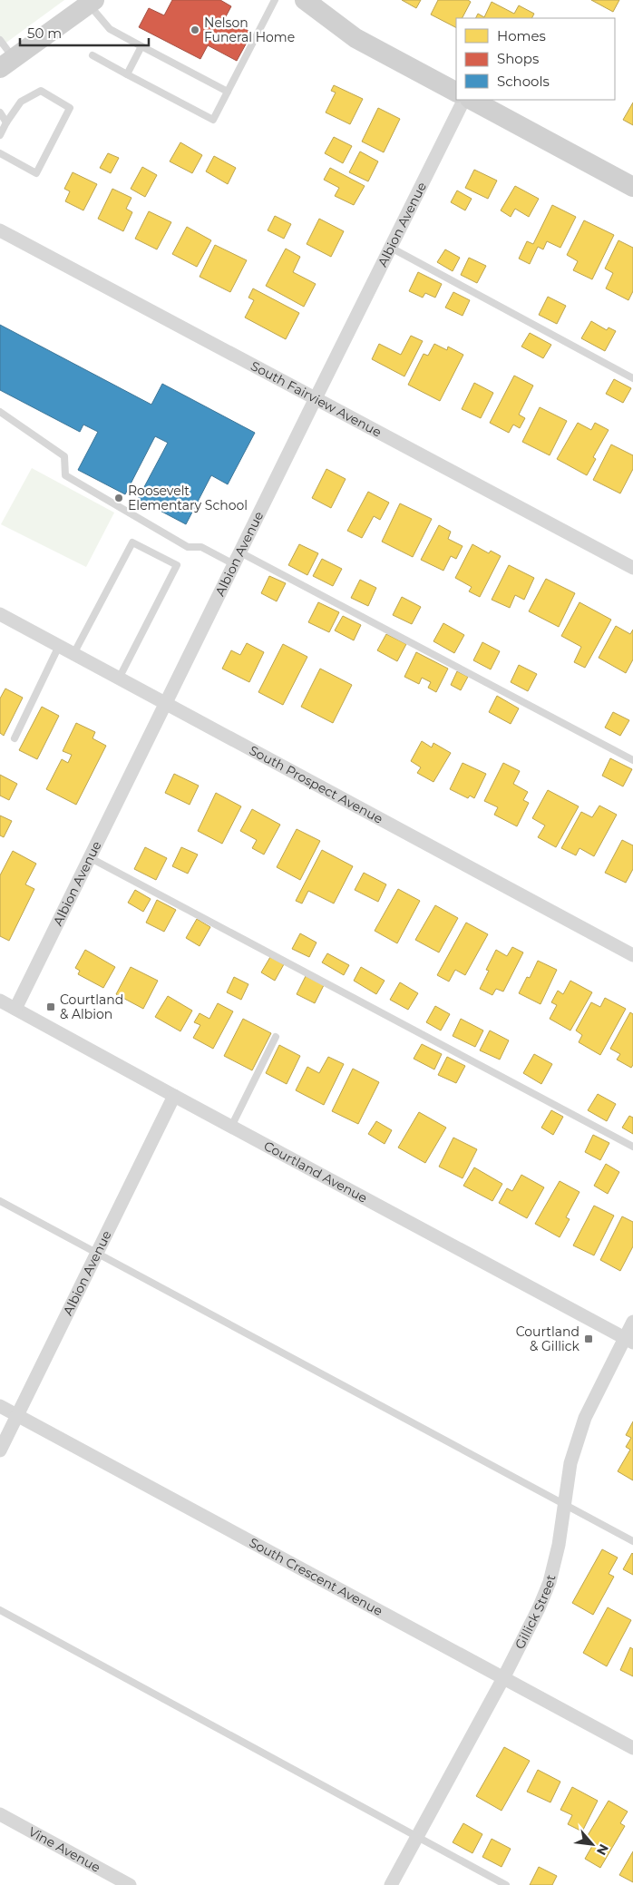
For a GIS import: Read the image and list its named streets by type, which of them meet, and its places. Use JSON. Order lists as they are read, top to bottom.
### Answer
{
  "streets": {
    "street": [
      "Albion Avenue",
      "South Fairview Avenue",
      "South Prospect Avenue",
      "Courtland Avenue",
      "South Crescent Avenue",
      "Gillick Street",
      "Vine Avenue"
    ]
  },
  "crossings": [
    ["Albion Avenue", "South Fairview Avenue"],
    ["Albion Avenue", "South Prospect Avenue"],
    ["Albion Avenue", "Courtland Avenue"],
    ["Albion Avenue", "South Crescent Avenue"],
    ["Courtland Avenue", "Gillick Street"],
    ["South Crescent Avenue", "Gillick Street"]
  ],
  "places": {
    "other": ["Nelson Funeral Home", "Roosevelt Elementary School"],
    "transit": ["Courtland & Albion", "Courtland & Gillick"]
  },
  "legend": ["Homes", "Shops", "Schools"],
  "scale_bar": "50 m",
  "north": "bottom right"
}
